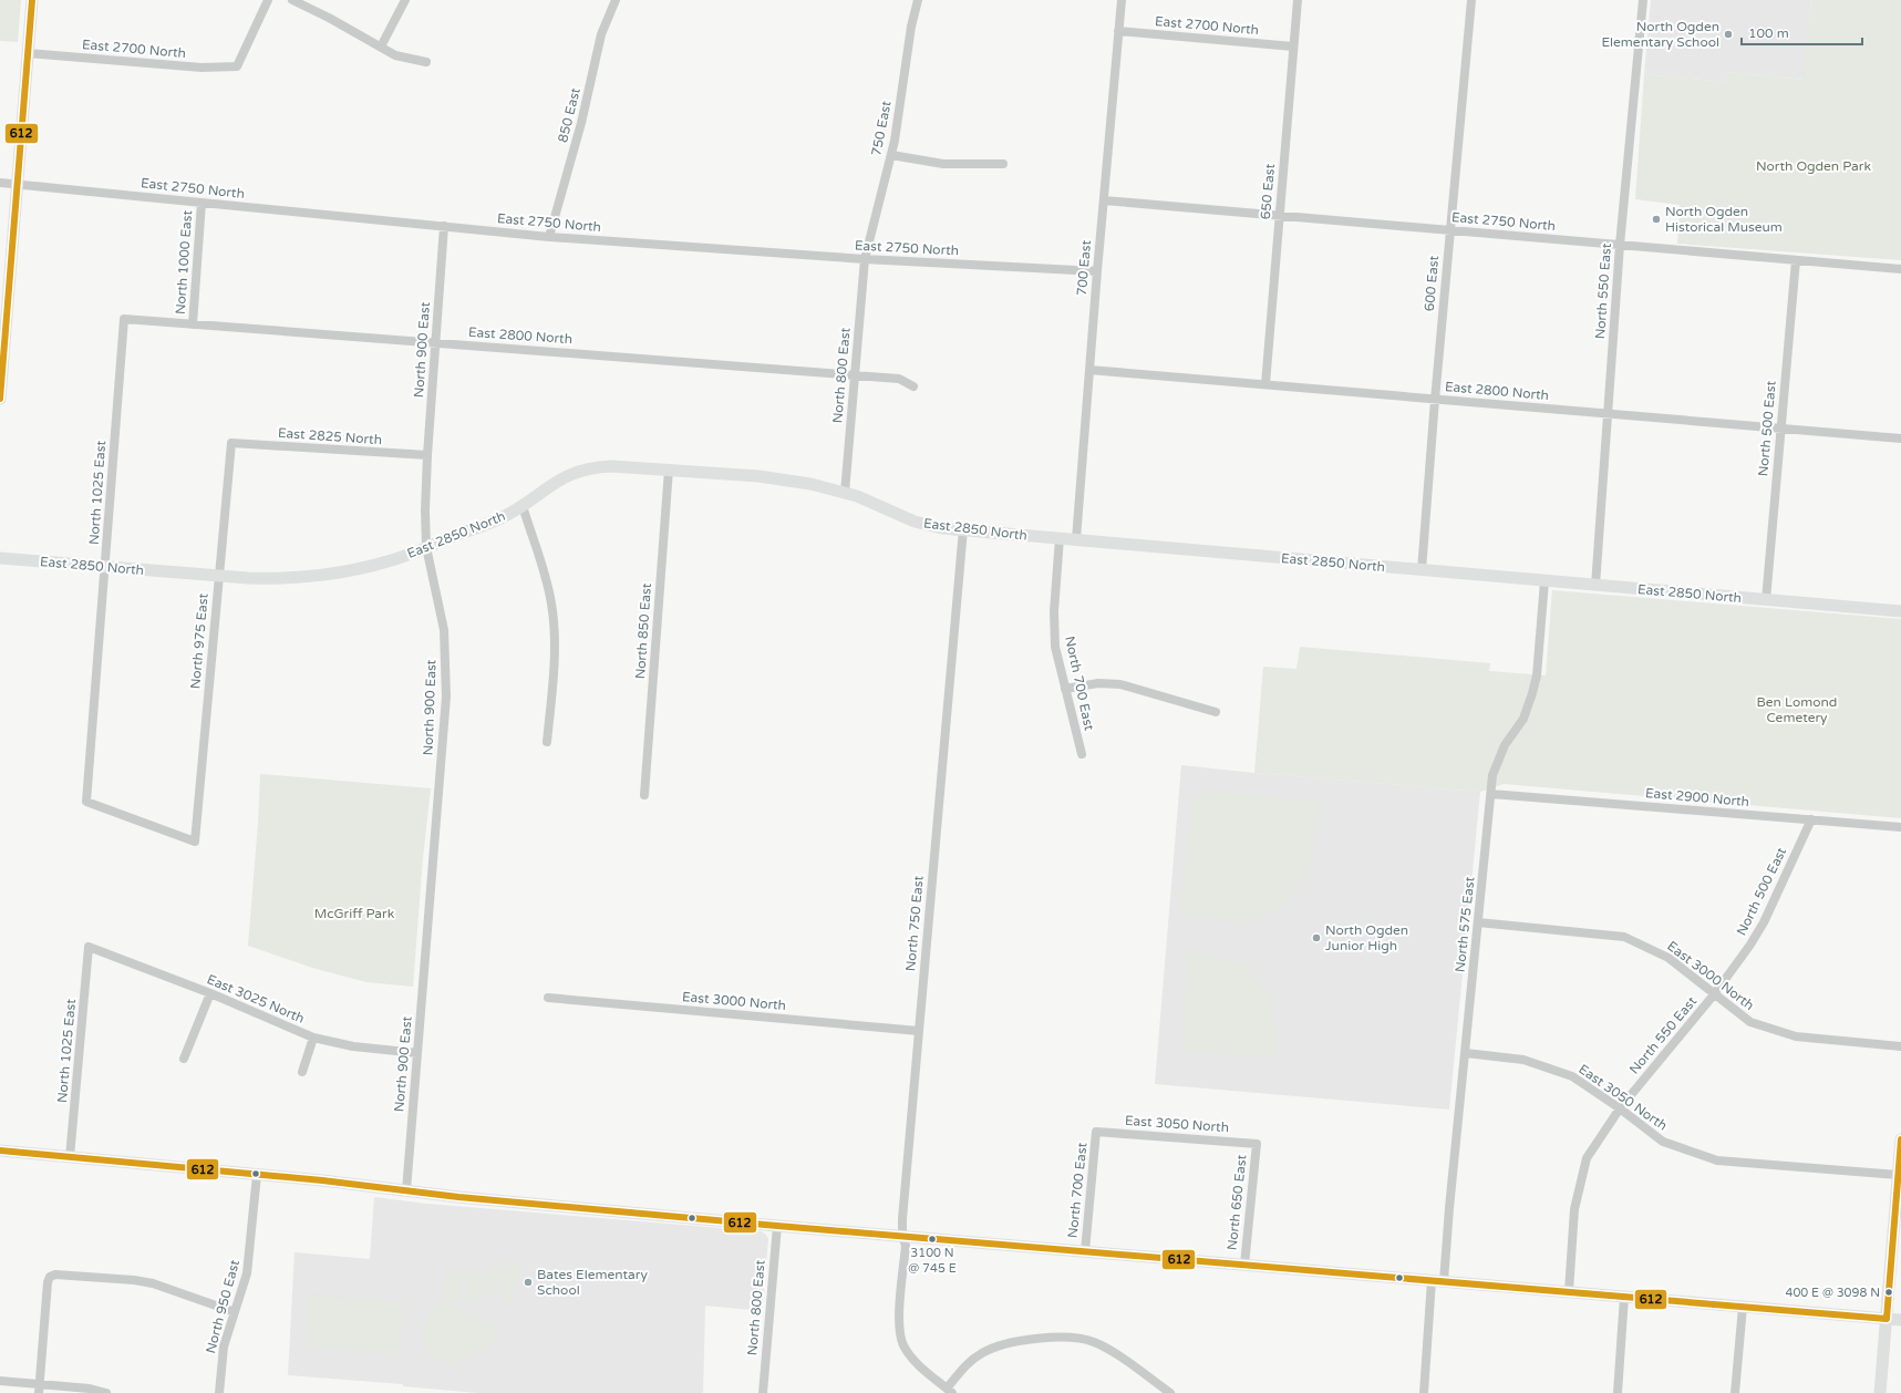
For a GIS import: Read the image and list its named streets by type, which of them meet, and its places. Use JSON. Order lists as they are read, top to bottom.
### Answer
{
  "streets": {
    "main road": ["East 2850 North"],
    "street": [
      "East 2700 North",
      "850 East",
      "750 East",
      "East 2750 North",
      "650 East",
      "North 1000 East",
      "700 East",
      "600 East",
      "North 550 East",
      "East 2800 North",
      "North 900 East",
      "North 800 East",
      "North 500 East",
      "East 2825 North",
      "North 1025 East",
      "North 850 East",
      "North 975 East",
      "North 700 East",
      "East 2900 North",
      "North 750 East",
      "North 575 East",
      "East 3000 North",
      "East 3025 North",
      "East 3050 North",
      "North 650 East",
      "North 950 East"
    ]
  },
  "crossings": [
    ["East 2700 North", "650 East"],
    ["East 2700 North", "700 East"],
    ["850 East", "East 2750 North"],
    ["750 East", "East 2750 North"],
    ["750 East", "North 800 East"],
    ["East 2750 North", "650 East"],
    ["East 2750 North", "North 1000 East"],
    ["East 2750 North", "700 East"],
    ["East 2750 North", "600 East"],
    ["East 2750 North", "North 550 East"],
    ["East 2750 North", "North 900 East"],
    ["East 2750 North", "North 800 East"],
    ["East 2750 North", "North 500 East"],
    ["650 East", "East 2800 North"],
    ["North 1000 East", "East 2800 North"],
    ["700 East", "East 2800 North"],
    ["700 East", "East 2850 North"],
    ["600 East", "East 2800 North"],
    ["600 East", "East 2850 North"],
    ["North 550 East", "East 2800 North"],
    ["North 550 East", "North 500 East"],
    ["North 550 East", "East 2850 North"],
    ["North 550 East", "East 3000 North"],
    ["North 550 East", "East 3050 North"],
    ["East 2800 North", "North 900 East"],
    ["East 2800 North", "North 800 East"],
    ["East 2800 North", "North 500 East"],
    ["East 2800 North", "North 1025 East"],
    ["North 900 East", "East 2825 North"],
    ["North 900 East", "East 2850 North"],
    ["North 900 East", "East 3025 North"],
    ["North 800 East", "East 2850 North"],
    ["North 500 East", "East 2850 North"],
    ["North 500 East", "East 2900 North"],
    ["North 500 East", "East 3000 North"],
    ["East 2825 North", "North 975 East"],
    ["North 1025 East", "East 2850 North"],
    ["North 1025 East", "North 975 East"],
    ["North 1025 East", "East 3025 North"],
    ["East 2850 North", "North 850 East"],
    ["East 2850 North", "North 975 East"],
    ["East 2850 North", "North 700 East"],
    ["East 2850 North", "North 750 East"],
    ["East 2850 North", "North 575 East"],
    ["North 700 East", "East 3050 North"],
    ["East 2900 North", "North 575 East"],
    ["North 750 East", "East 3000 North"],
    ["North 575 East", "East 3000 North"],
    ["North 575 East", "East 3050 North"],
    ["East 3050 North", "North 650 East"]
  ],
  "parks": ["North Ogden Park", "Ben Lomond Cemetery", "McGriff Park"],
  "places": [
    "North Ogden Elementary School",
    "North Ogden Historical Museum",
    "North Ogden Junior High",
    "3100 N @ 745 E",
    "Bates Elementary School",
    "400 E @ 3098 N"
  ],
  "lines": ["transit line 612"],
  "scale_bar": "100 m"
}
